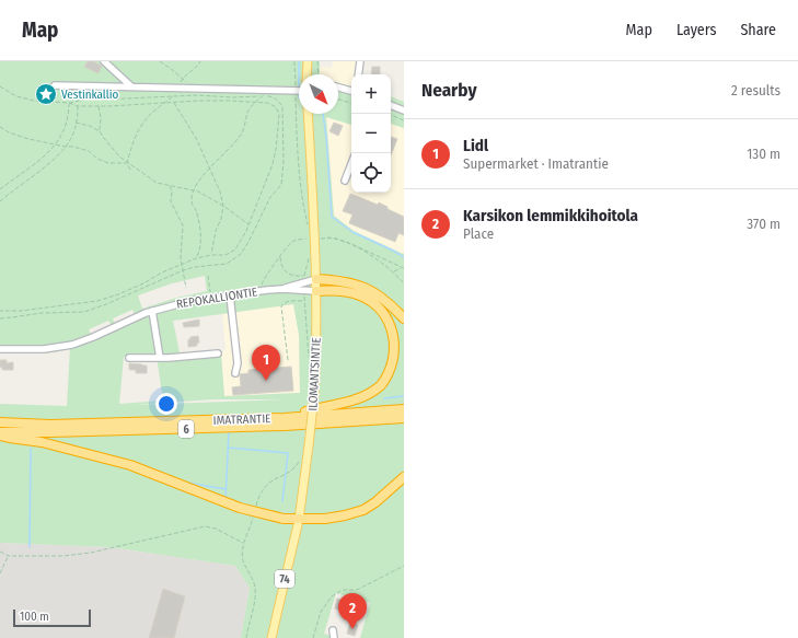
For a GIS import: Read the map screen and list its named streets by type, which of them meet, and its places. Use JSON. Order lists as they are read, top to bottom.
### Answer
{
  "streets": {
    "highway": ["IMATRANTIE", "6"],
    "main road": ["ILOMANTSINTIE", "74"],
    "street": ["REPOKALLIONTIE"]
  },
  "crossings": [
    ["REPOKALLIONTIE", "ILOMANTSINTIE"]
  ],
  "places": {
    "place": ["Vestinkallio"]
  },
  "scale_bar": "100 m",
  "north": "bottom right",
  "page": {
    "header": "Map",
    "nav": ["Map", "Layers", "Share"],
    "heading": ["Nearby", "2 results"],
    "map_buttons": ["+", "−"],
    "list": [
      {
        "mark": "1",
        "name": "Lidl",
        "note": "Supermarket · Imatrantie",
        "value": "130 m"
      },
      {
        "mark": "2",
        "name": "Karsikon lemmikkihoitola",
        "note": "Place",
        "value": "370 m"
      }
    ],
    "pins": ["1", "2"],
    "scale": "100 m"
  }
}
